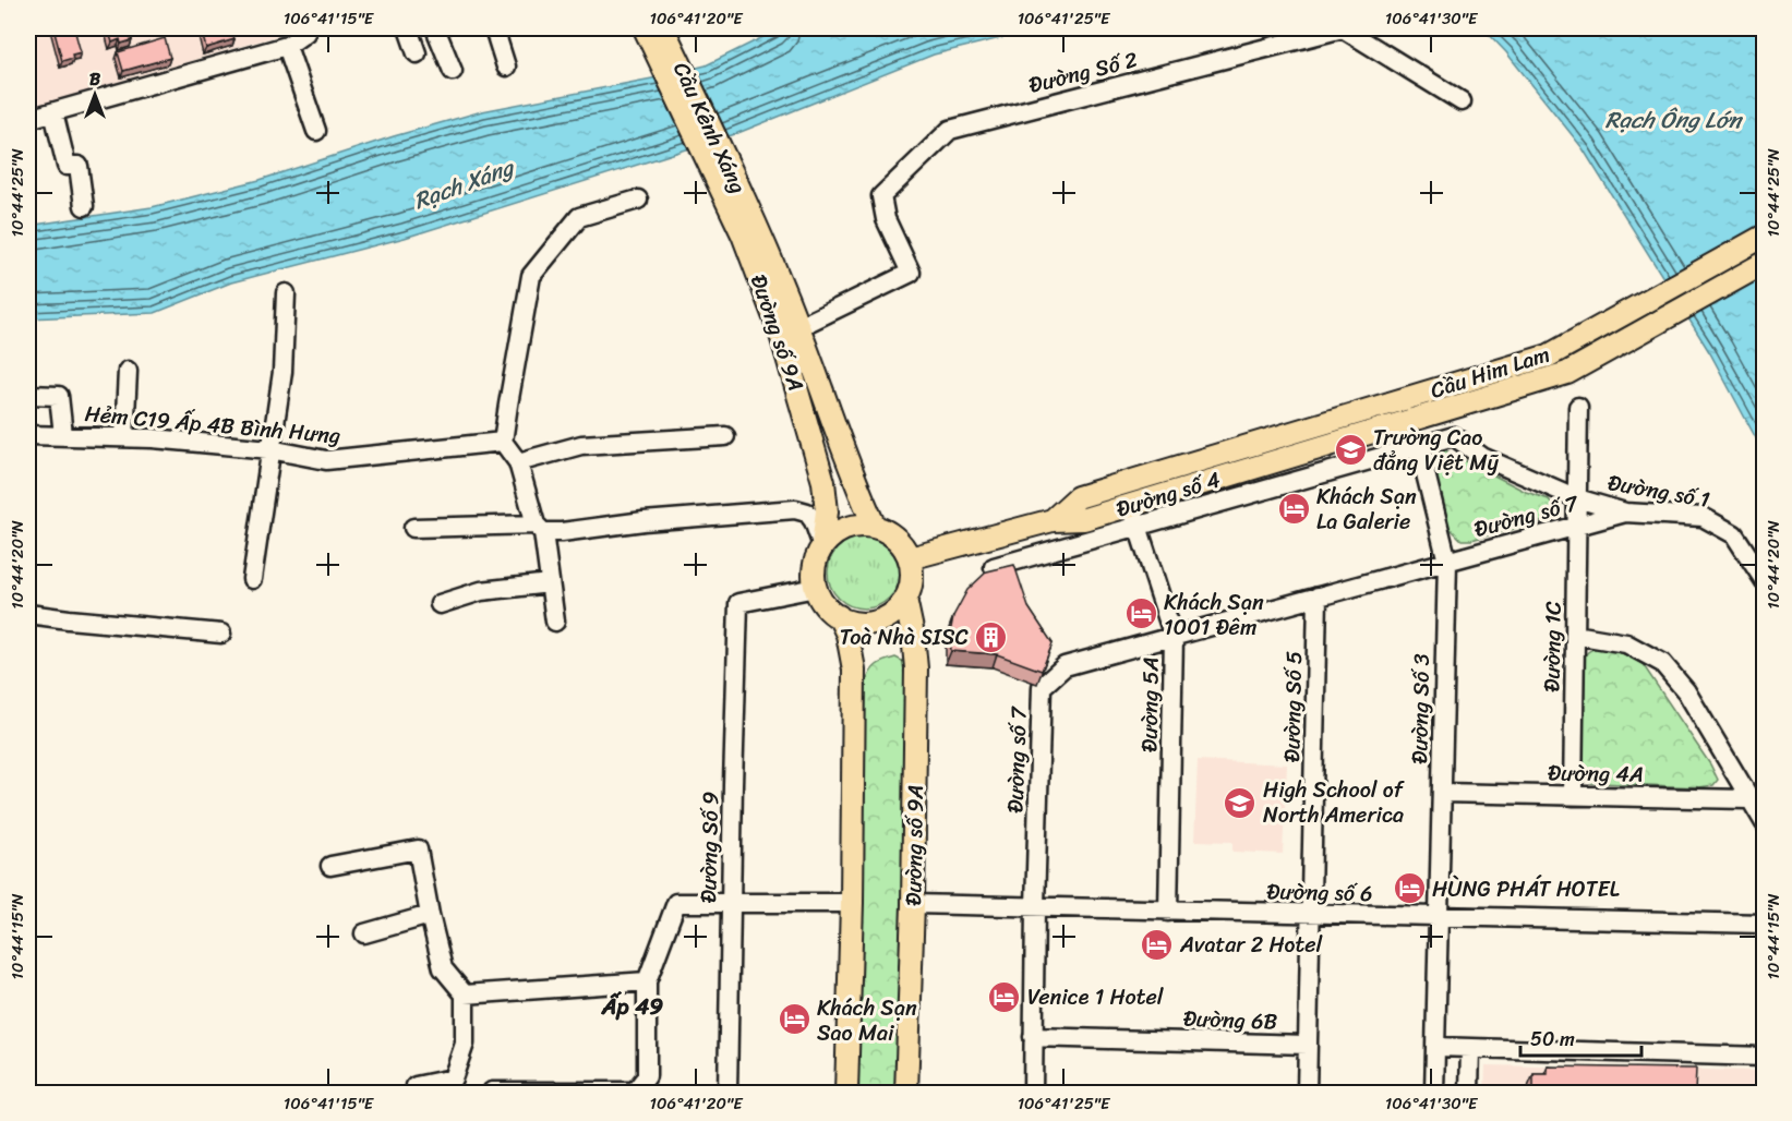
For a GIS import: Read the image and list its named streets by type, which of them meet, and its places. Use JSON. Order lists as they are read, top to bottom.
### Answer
{
  "streets": {
    "main road": [
      "Cầu Kênh Xáng",
      "Đường số 9A",
      "Cầu Him Lam",
      "Đường số 4"
    ],
    "street": [
      "Đường Số 2",
      "Hẻm C19 Ấp 4B Bình Hưng",
      "Đường số 1",
      "Đường số 7",
      "Đường 1C",
      "Đường 5A",
      "Đường Số 5",
      "Đường Số 3",
      "Đường 4A",
      "Đường Số 9",
      "Đường số 6",
      "Đường 6B"
    ]
  },
  "crossings": [
    ["Đường Số 2", "Đường số 9A"],
    ["Cầu Kênh Xáng", "Đường số 9A"],
    ["Đường số 9A", "Đường số 4"],
    ["Đường số 9A", "Đường Số 9"],
    ["Đường số 9A", "Đường số 6"],
    ["Cầu Him Lam", "Đường số 4"],
    ["Đường số 1", "Đường số 4"],
    ["Đường số 1", "Đường số 7"],
    ["Đường số 1", "Đường 1C"],
    ["Đường số 1", "Đường Số 3"],
    ["Đường số 4", "Đường 5A"],
    ["Đường số 4", "Đường Số 3"],
    ["Đường số 4", "Đường Số 9"],
    ["Đường số 7", "Đường 1C"],
    ["Đường số 7", "Đường 5A"],
    ["Đường số 7", "Đường Số 5"],
    ["Đường số 7", "Đường Số 3"],
    ["Đường số 7", "Đường số 6"],
    ["Đường số 7", "Đường 6B"],
    ["Đường 1C", "Đường 4A"],
    ["Đường 5A", "Đường số 6"],
    ["Đường Số 5", "Đường số 6"],
    ["Đường Số 5", "Đường 6B"],
    ["Đường Số 3", "Đường 4A"],
    ["Đường Số 3", "Đường số 6"]
  ],
  "districts": ["Ấp 49"],
  "water": ["Rạch Ông Lớn", "Rạch Xáng"],
  "places": {
    "school or university": ["Trường Cao đẳng Việt Mỹ", "High School of North America"],
    "hotel": [
      "Khách Sạn La Galerie",
      "Khách Sạn 1001 Đêm",
      "HÙNG PHÁT HOTEL",
      "Avatar 2 Hotel",
      "Venice 1 Hotel",
      "Khách Sạn Sao Mai"
    ],
    "building": ["Toà Nhà SISC"]
  },
  "scale_bar": "50 m",
  "north": "top",
  "coordinates": [
    "106°41'15\"E",
    "106°41'20\"E",
    "106°41'25\"E",
    "106°41'30\"E",
    "10°44'25\"N",
    "10°44'20\"N",
    "10°44'15\"N"
  ]
}
